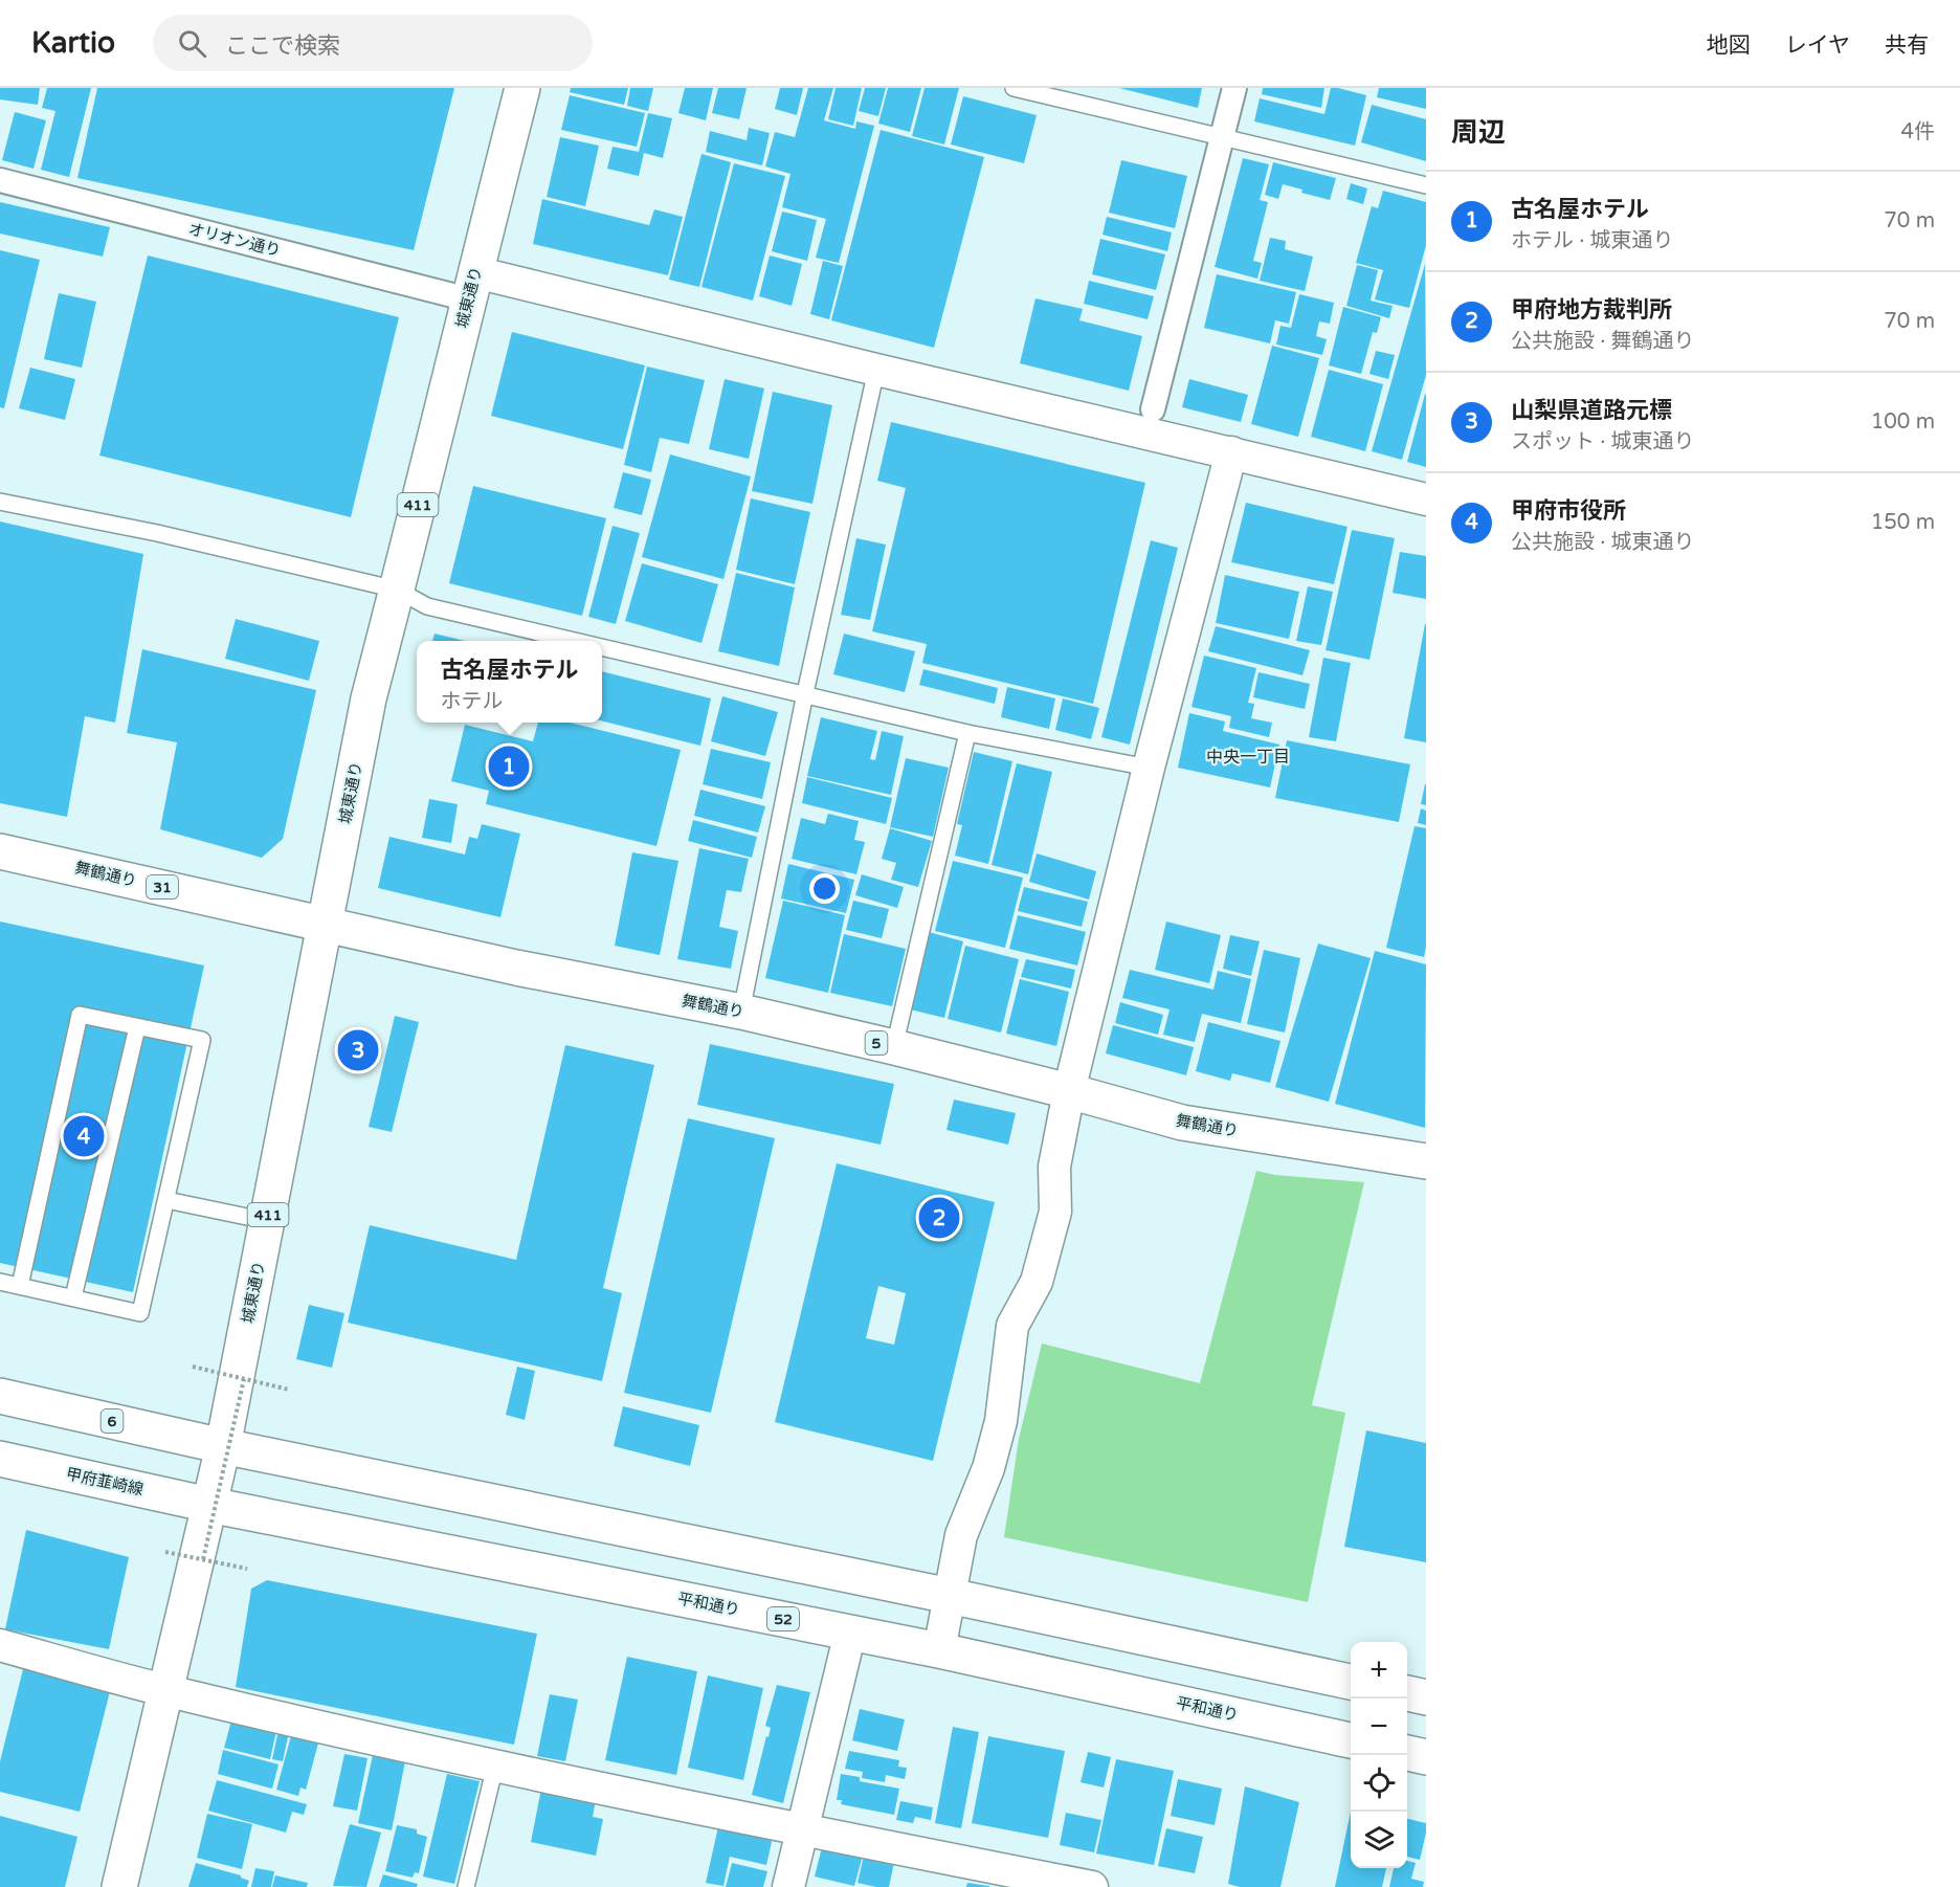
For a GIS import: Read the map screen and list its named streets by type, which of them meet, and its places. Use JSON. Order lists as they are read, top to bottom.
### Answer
{
  "streets": {
    "main road": [
      "城東通り",
      "411",
      "舞鶴通り",
      "31",
      "5",
      "6",
      "甲府韮崎線",
      "平和通り",
      "52"
    ],
    "street": ["オリオン通り"]
  },
  "crossings": [
    ["オリオン通り", "城東通り"],
    ["城東通り", "舞鶴通り"],
    ["城東通り", "6"],
    ["城東通り", "甲府韮崎線"],
    ["城東通り", "平和通り"],
    ["甲府韮崎線", "平和通り"]
  ],
  "districts": ["中央一丁目"],
  "page": {
    "header": "Kartio",
    "search": "ここで検索",
    "nav": ["地図", "レイヤ", "共有"],
    "heading": ["周辺", "4件"],
    "list": [
      {
        "mark": "1",
        "name": "古名屋ホテル",
        "note": "ホテル · 城東通り",
        "value": "70 m"
      },
      {
        "mark": "2",
        "name": "甲府地方裁判所",
        "note": "公共施設 · 舞鶴通り",
        "value": "70 m"
      },
      {
        "mark": "3",
        "name": "山梨県道路元標",
        "note": "スポット · 城東通り",
        "value": "100 m"
      },
      {
        "mark": "4",
        "name": "甲府市役所",
        "note": "公共施設 · 城東通り",
        "value": "150 m"
      }
    ],
    "popup": ["古名屋ホテル", "ホテル"],
    "pins": [
      "1",
      "3",
      "4",
      "2"
    ],
    "map_buttons": ["+", "−"]
  }
}
